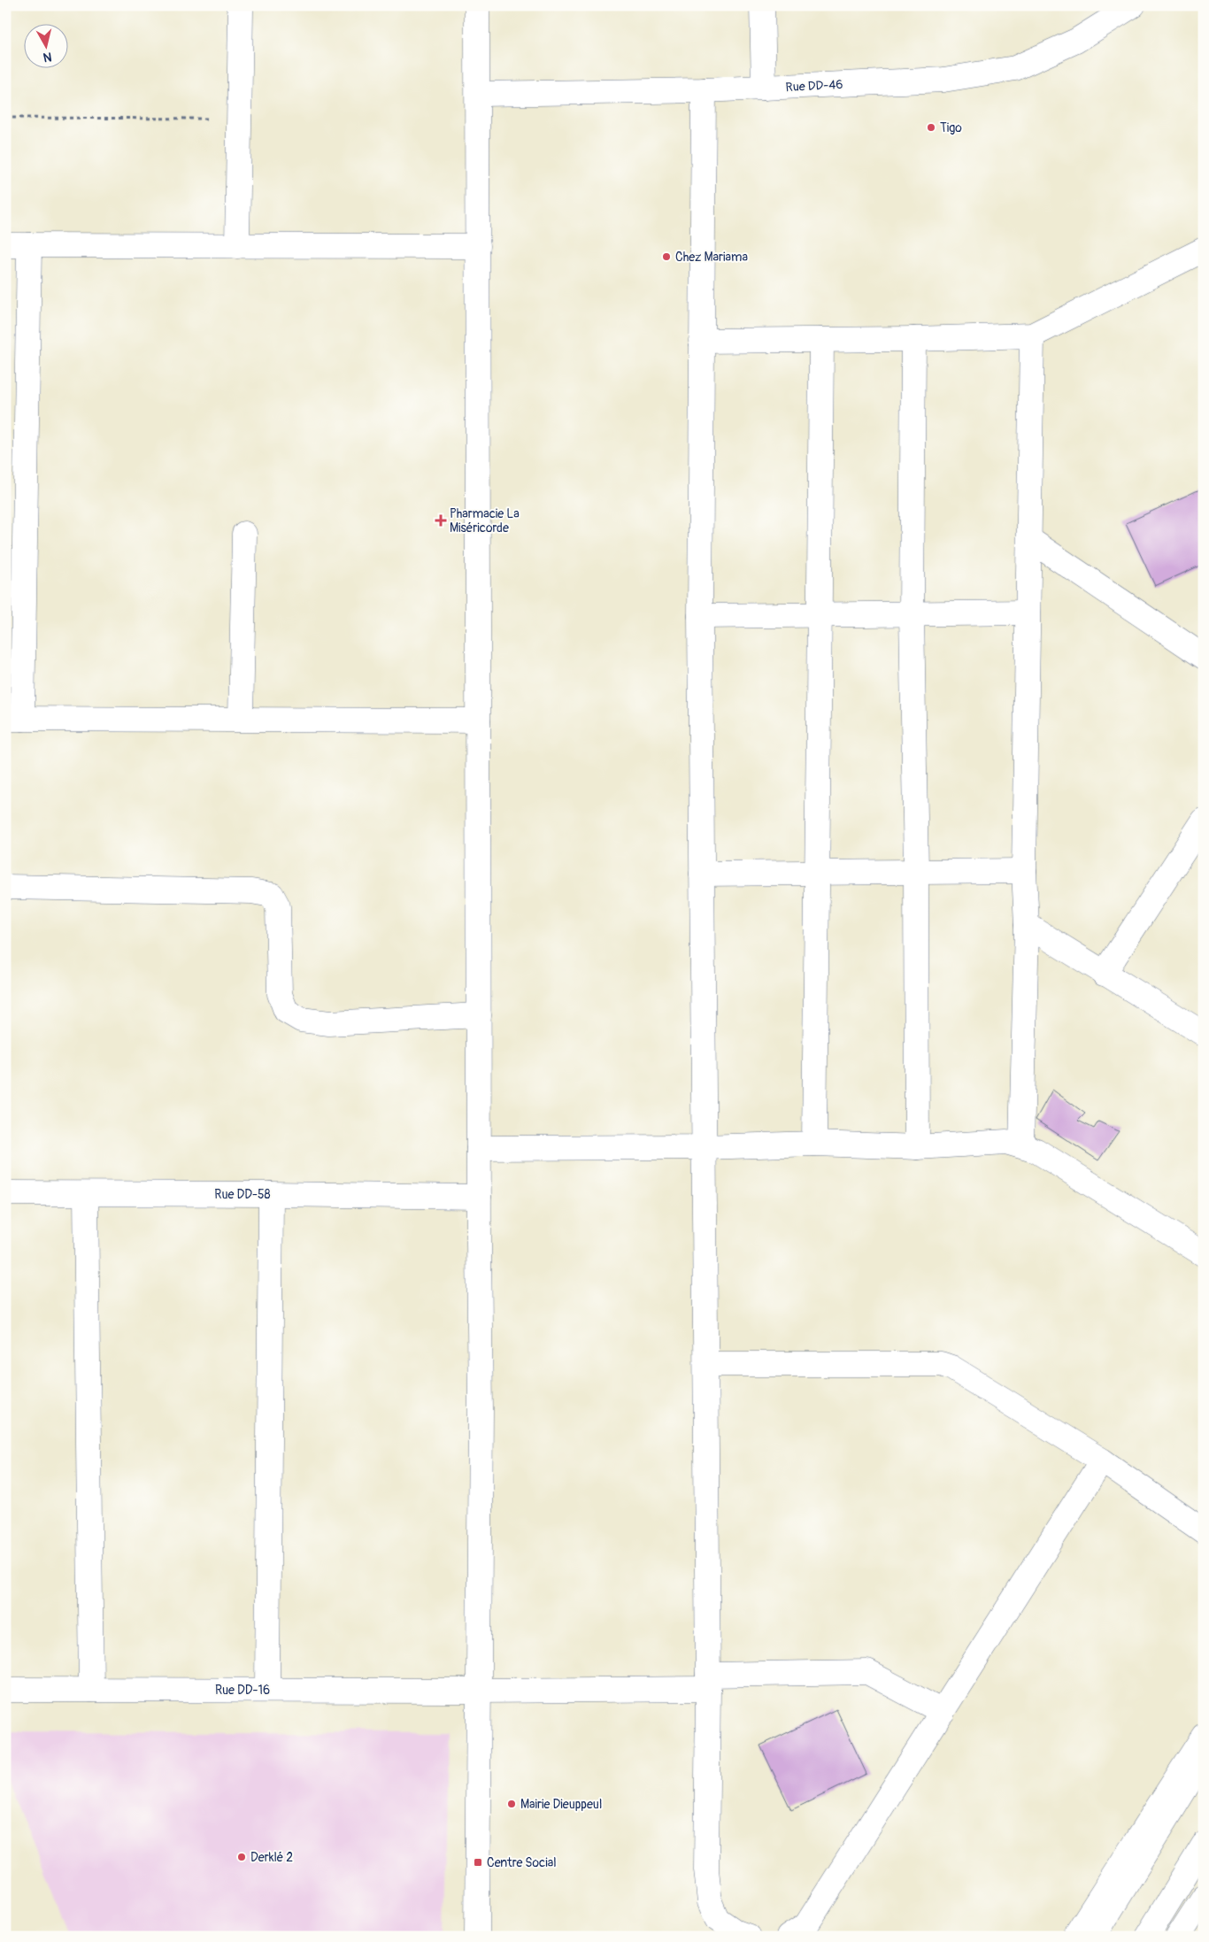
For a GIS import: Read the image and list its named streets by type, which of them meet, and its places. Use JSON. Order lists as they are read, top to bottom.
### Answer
{
  "streets": {
    "street": ["Rue DD-46", "Rue DD-58", "Rue DD-16"]
  },
  "places": {
    "other": [
      "Tigo",
      "Chez Mariama",
      "Mairie Dieuppeul",
      "Derklé 2"
    ],
    "health": ["Pharmacie La Miséricorde"],
    "transit": ["Centre Social"]
  },
  "north": "bottom"
}
